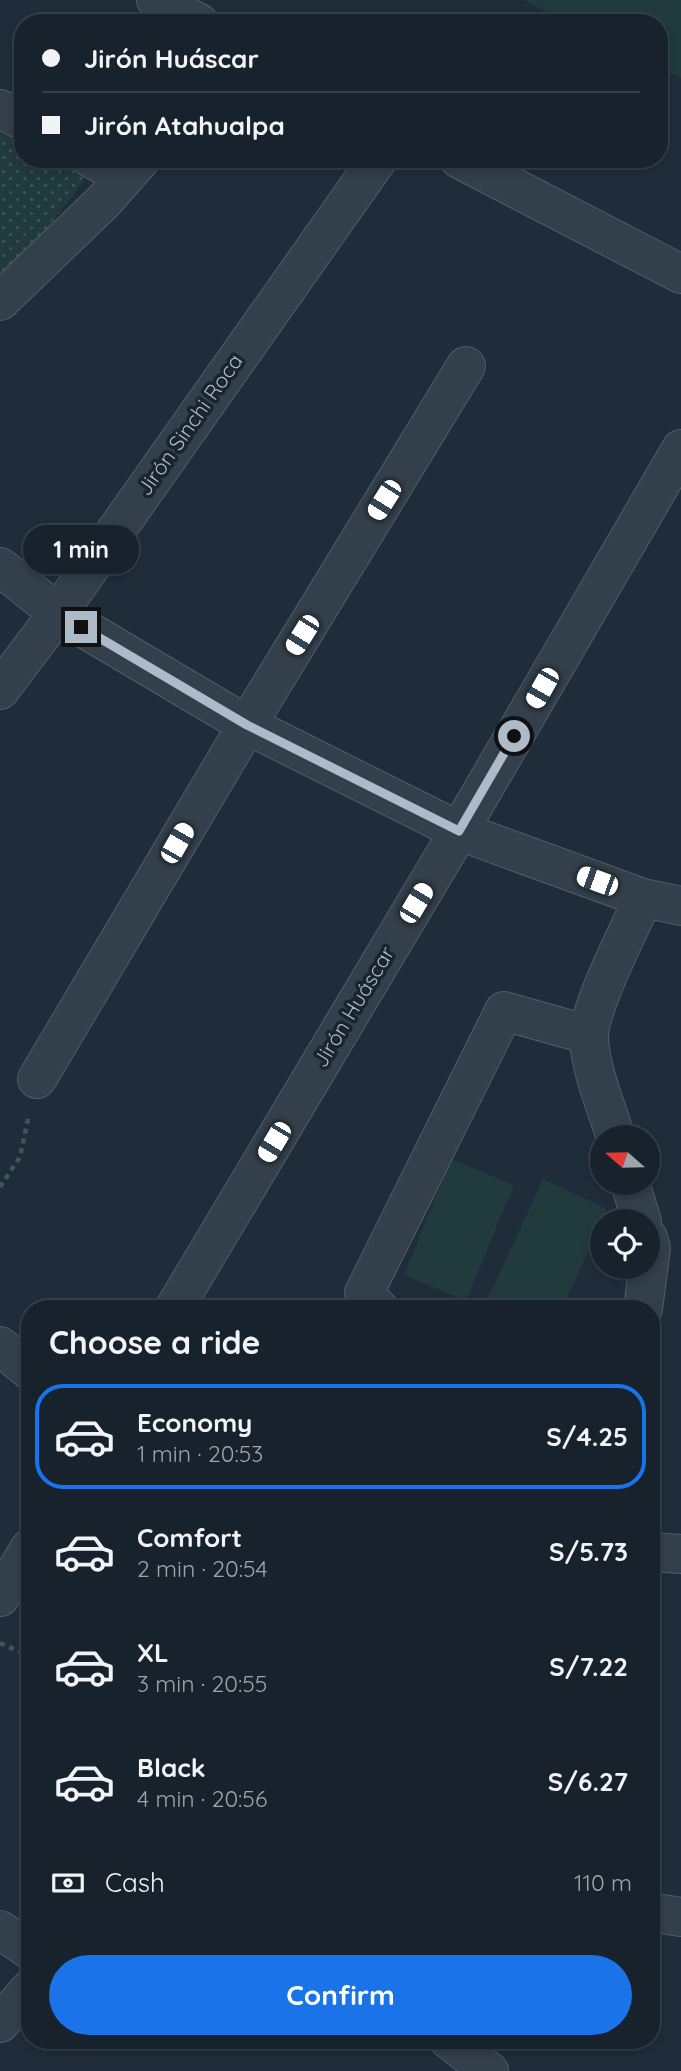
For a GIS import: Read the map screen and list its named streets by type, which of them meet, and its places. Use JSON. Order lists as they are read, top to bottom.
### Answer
{
  "streets": {
    "street": ["Jirón Sinchi Roca", "Jirón Huáscar"]
  },
  "north": "left",
  "page": {
    "banner": ["Jirón Huáscar", "Jirón Atahualpa"],
    "bubble": "1 min",
    "heading": "Choose a ride",
    "list": [
      {
        "name": "Economy",
        "note": "1 min · 20:53",
        "value": "S/4.25"
      },
      {
        "name": "Comfort",
        "note": "2 min · 20:54",
        "value": "S/5.73"
      },
      {
        "name": "XL",
        "note": "3 min · 20:55",
        "value": "S/7.22"
      },
      {
        "name": "Black",
        "note": "4 min · 20:56",
        "value": "S/6.27"
      }
    ],
    "pay": ["Cash", "110 m"],
    "buttons": "Confirm"
  }
}
